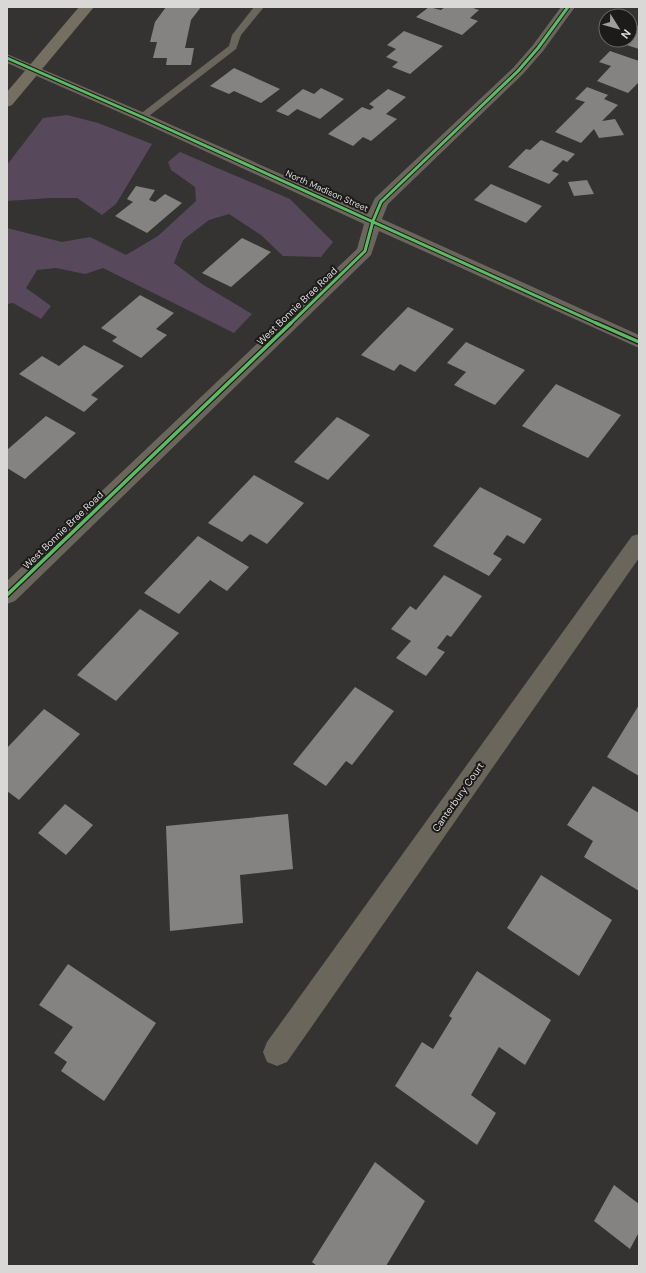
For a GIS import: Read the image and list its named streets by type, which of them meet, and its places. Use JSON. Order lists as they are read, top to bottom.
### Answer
{
  "streets": {
    "street": ["North Madison Street", "West Bonnie Brae Road", "Canterbury Court"]
  },
  "crossings": [
    ["North Madison Street", "West Bonnie Brae Road"]
  ],
  "north": "bottom right"
}
